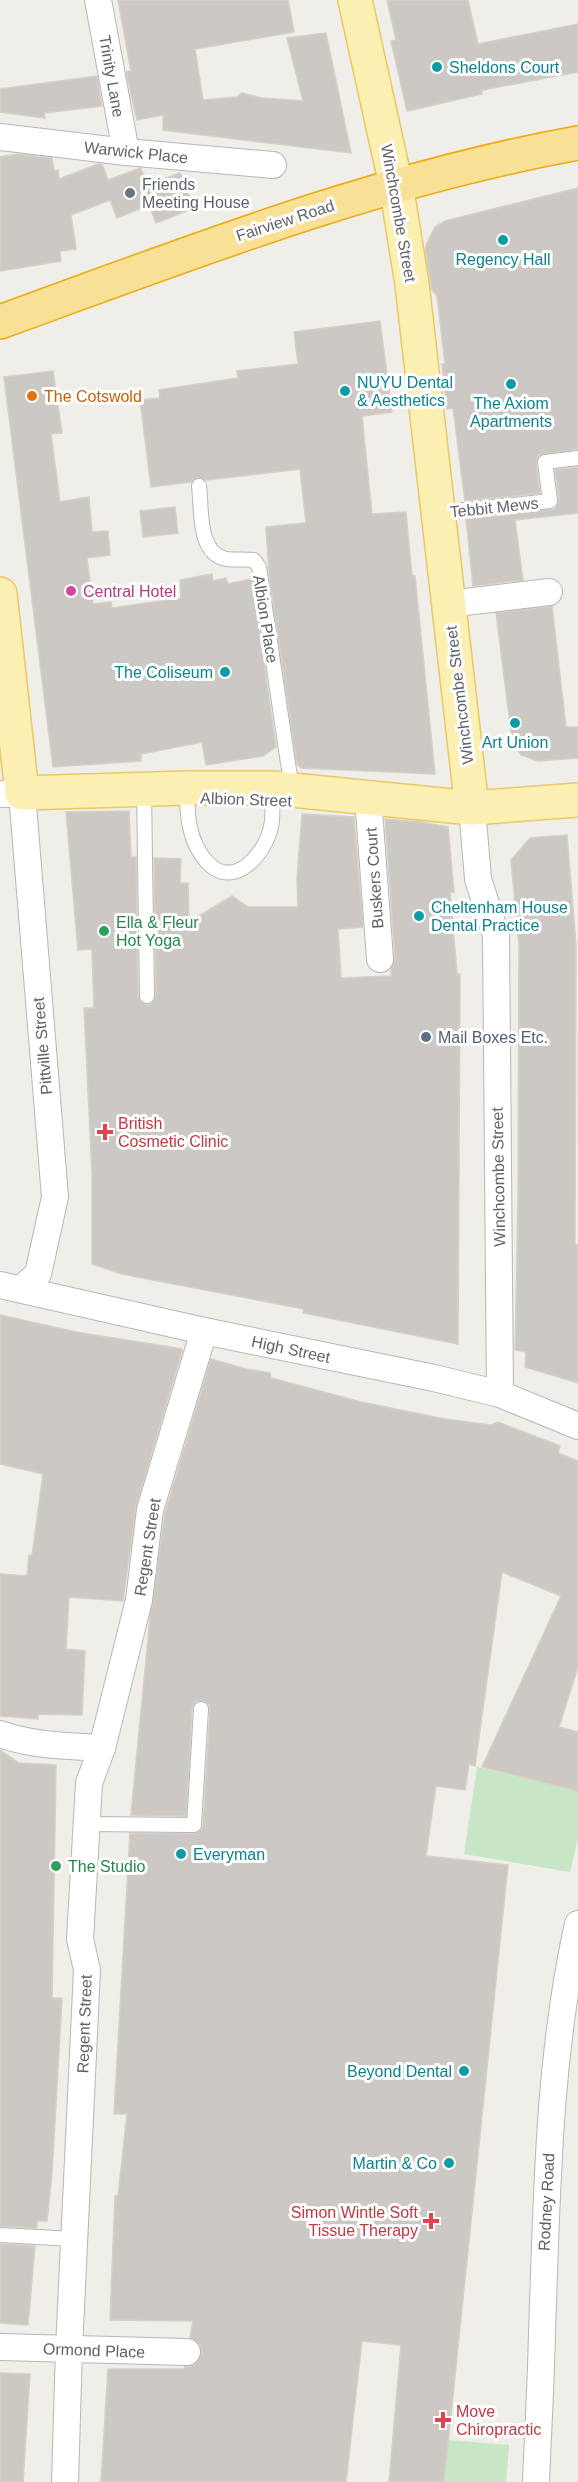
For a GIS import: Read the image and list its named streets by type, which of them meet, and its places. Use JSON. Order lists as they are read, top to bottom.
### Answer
{
  "streets": {
    "highway": ["Fairview Road"],
    "main road": ["Winchcombe Street", "Albion Street"],
    "street": [
      "Trinity Lane",
      "Warwick Place",
      "Buskers Court",
      "Pittville Street",
      "High Street",
      "Regent Street",
      "Rodney Road",
      "Ormond Place"
    ],
    "lane": ["Tebbit Mews", "Albion Place"]
  },
  "crossings": [
    ["Trinity Lane", "Warwick Place"],
    ["Winchcombe Street", "Fairview Road"],
    ["Winchcombe Street", "Tebbit Mews"],
    ["Winchcombe Street", "Albion Street"],
    ["Winchcombe Street", "High Street"],
    ["Albion Place", "Albion Street"],
    ["Albion Street", "Buskers Court"],
    ["Albion Street", "Pittville Street"],
    ["Pittville Street", "High Street"],
    ["High Street", "Regent Street"],
    ["Regent Street", "Ormond Place"]
  ],
  "places": {
    "other": [
      "Sheldons Court",
      "Friends Meeting House",
      "Regency Hall",
      "The Axiom Apartments",
      "NUYU Dental & Aesthetics",
      "The Cotswold",
      "Central Hotel",
      "The Coliseum",
      "Art Union",
      "Cheltenham House Dental Practice",
      "Ella & Fleur Hot Yoga",
      "Mail Boxes Etc.",
      "Everyman",
      "The Studio",
      "Beyond Dental",
      "Martin & Co"
    ],
    "health": ["British Cosmetic Clinic", "Simon Wintle Soft Tissue Therapy", "Move Chiropractic"]
  }
}
